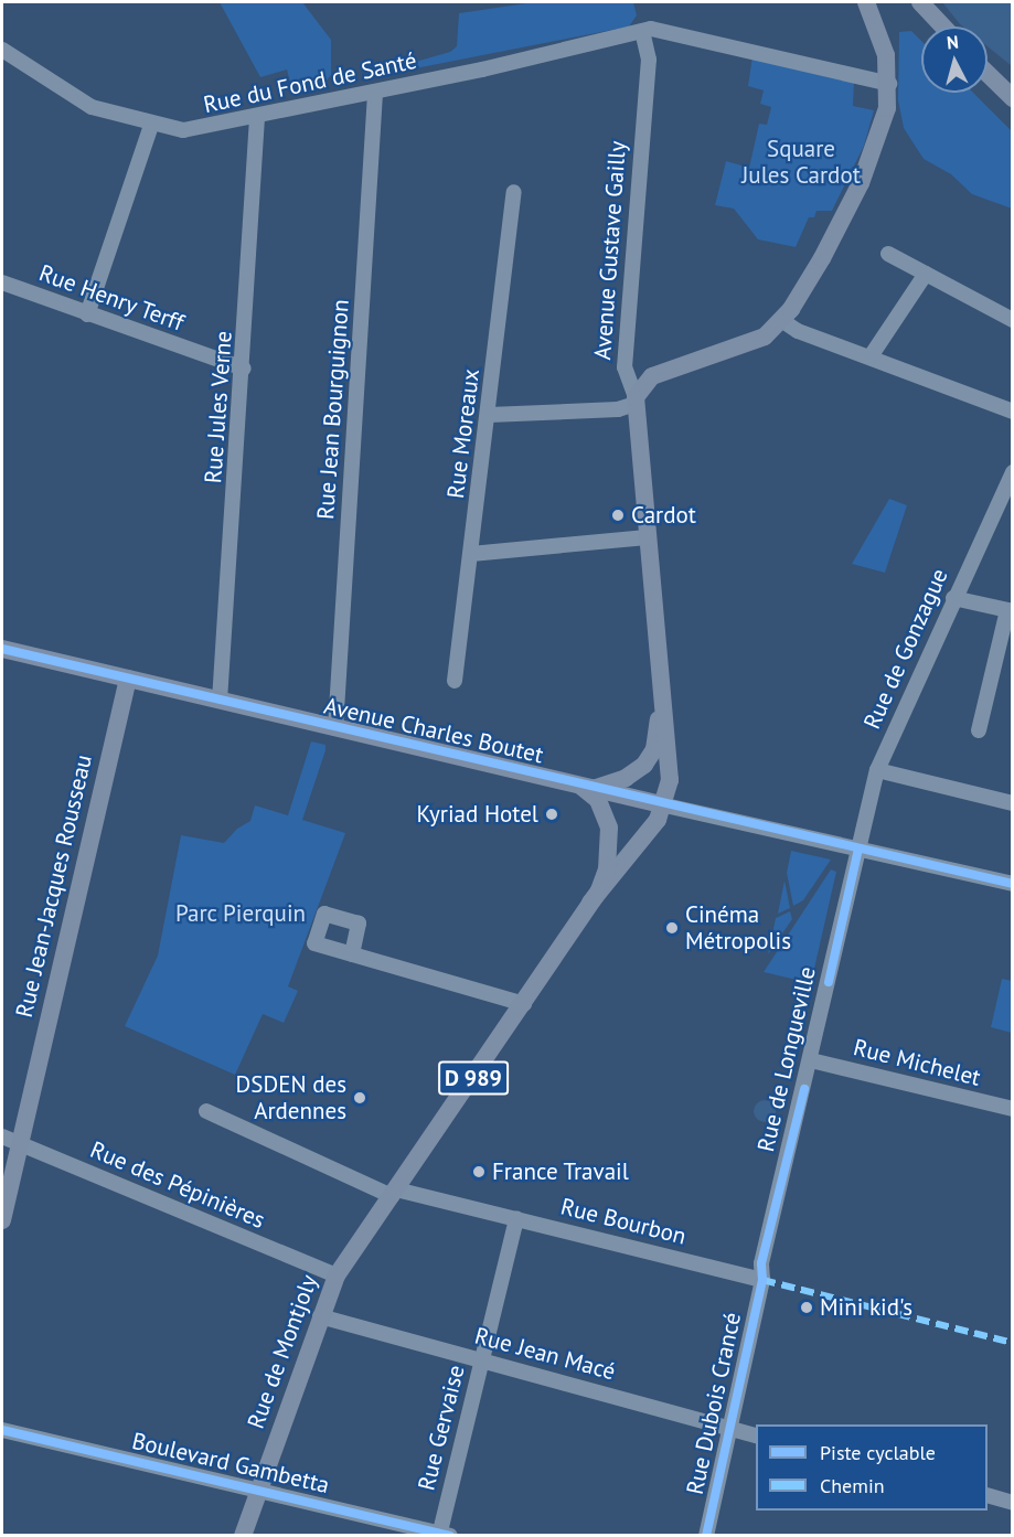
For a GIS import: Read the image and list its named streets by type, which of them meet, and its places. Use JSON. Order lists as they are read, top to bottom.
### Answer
{
  "streets": {
    "main road": [
      "Avenue Gustave Gailly",
      "Avenue Charles Boutet",
      "Rue Jean-Jacques Rousseau",
      "D 989",
      "Rue de Montjoly"
    ],
    "street": [
      "Rue du Fond de Santé",
      "Rue Henry Terff",
      "Rue Jules Verne",
      "Rue Jean Bourguignon",
      "Rue Moreaux",
      "Rue de Gonzague",
      "Rue de Longueville",
      "Rue Michelet",
      "Rue des Pépinières",
      "Rue Bourbon",
      "Rue Jean Macé",
      "Rue Dubois Crancé",
      "Rue Gervaise",
      "Boulevard Gambetta"
    ]
  },
  "crossings": [
    ["Rue du Fond de Santé", "Avenue Gustave Gailly"],
    ["Rue du Fond de Santé", "Rue Jules Verne"],
    ["Rue du Fond de Santé", "Rue Jean Bourguignon"],
    ["Rue Henry Terff", "Rue Jules Verne"],
    ["Rue Jules Verne", "Avenue Charles Boutet"],
    ["Rue Jean Bourguignon", "Avenue Charles Boutet"],
    ["Rue de Gonzague", "Avenue Charles Boutet"],
    ["Rue de Gonzague", "Rue de Longueville"],
    ["Avenue Charles Boutet", "Rue Jean-Jacques Rousseau"],
    ["Avenue Charles Boutet", "Rue de Longueville"],
    ["Rue Jean-Jacques Rousseau", "Rue des Pépinières"],
    ["Rue de Longueville", "Rue Michelet"],
    ["Rue de Longueville", "Rue Bourbon"],
    ["Rue de Longueville", "Rue Dubois Crancé"],
    ["D 989", "Rue Bourbon"],
    ["D 989", "Rue de Montjoly"],
    ["Rue des Pépinières", "Rue de Montjoly"],
    ["Rue Bourbon", "Rue de Montjoly"],
    ["Rue Bourbon", "Rue Dubois Crancé"],
    ["Rue Bourbon", "Rue Gervaise"],
    ["Rue de Montjoly", "Rue Jean Macé"],
    ["Rue de Montjoly", "Boulevard Gambetta"],
    ["Rue Jean Macé", "Rue Dubois Crancé"],
    ["Rue Jean Macé", "Rue Gervaise"],
    ["Rue Gervaise", "Boulevard Gambetta"]
  ],
  "parks": ["Square Jules Cardot", "Parc Pierquin"],
  "places": [
    "Cardot",
    "Kyriad Hotel",
    "Cinéma Métropolis",
    "DSDEN des Ardennes",
    "France Travail",
    "Mini kid's"
  ],
  "legend": ["Piste cyclable", "Chemin"],
  "north": "top"
}
